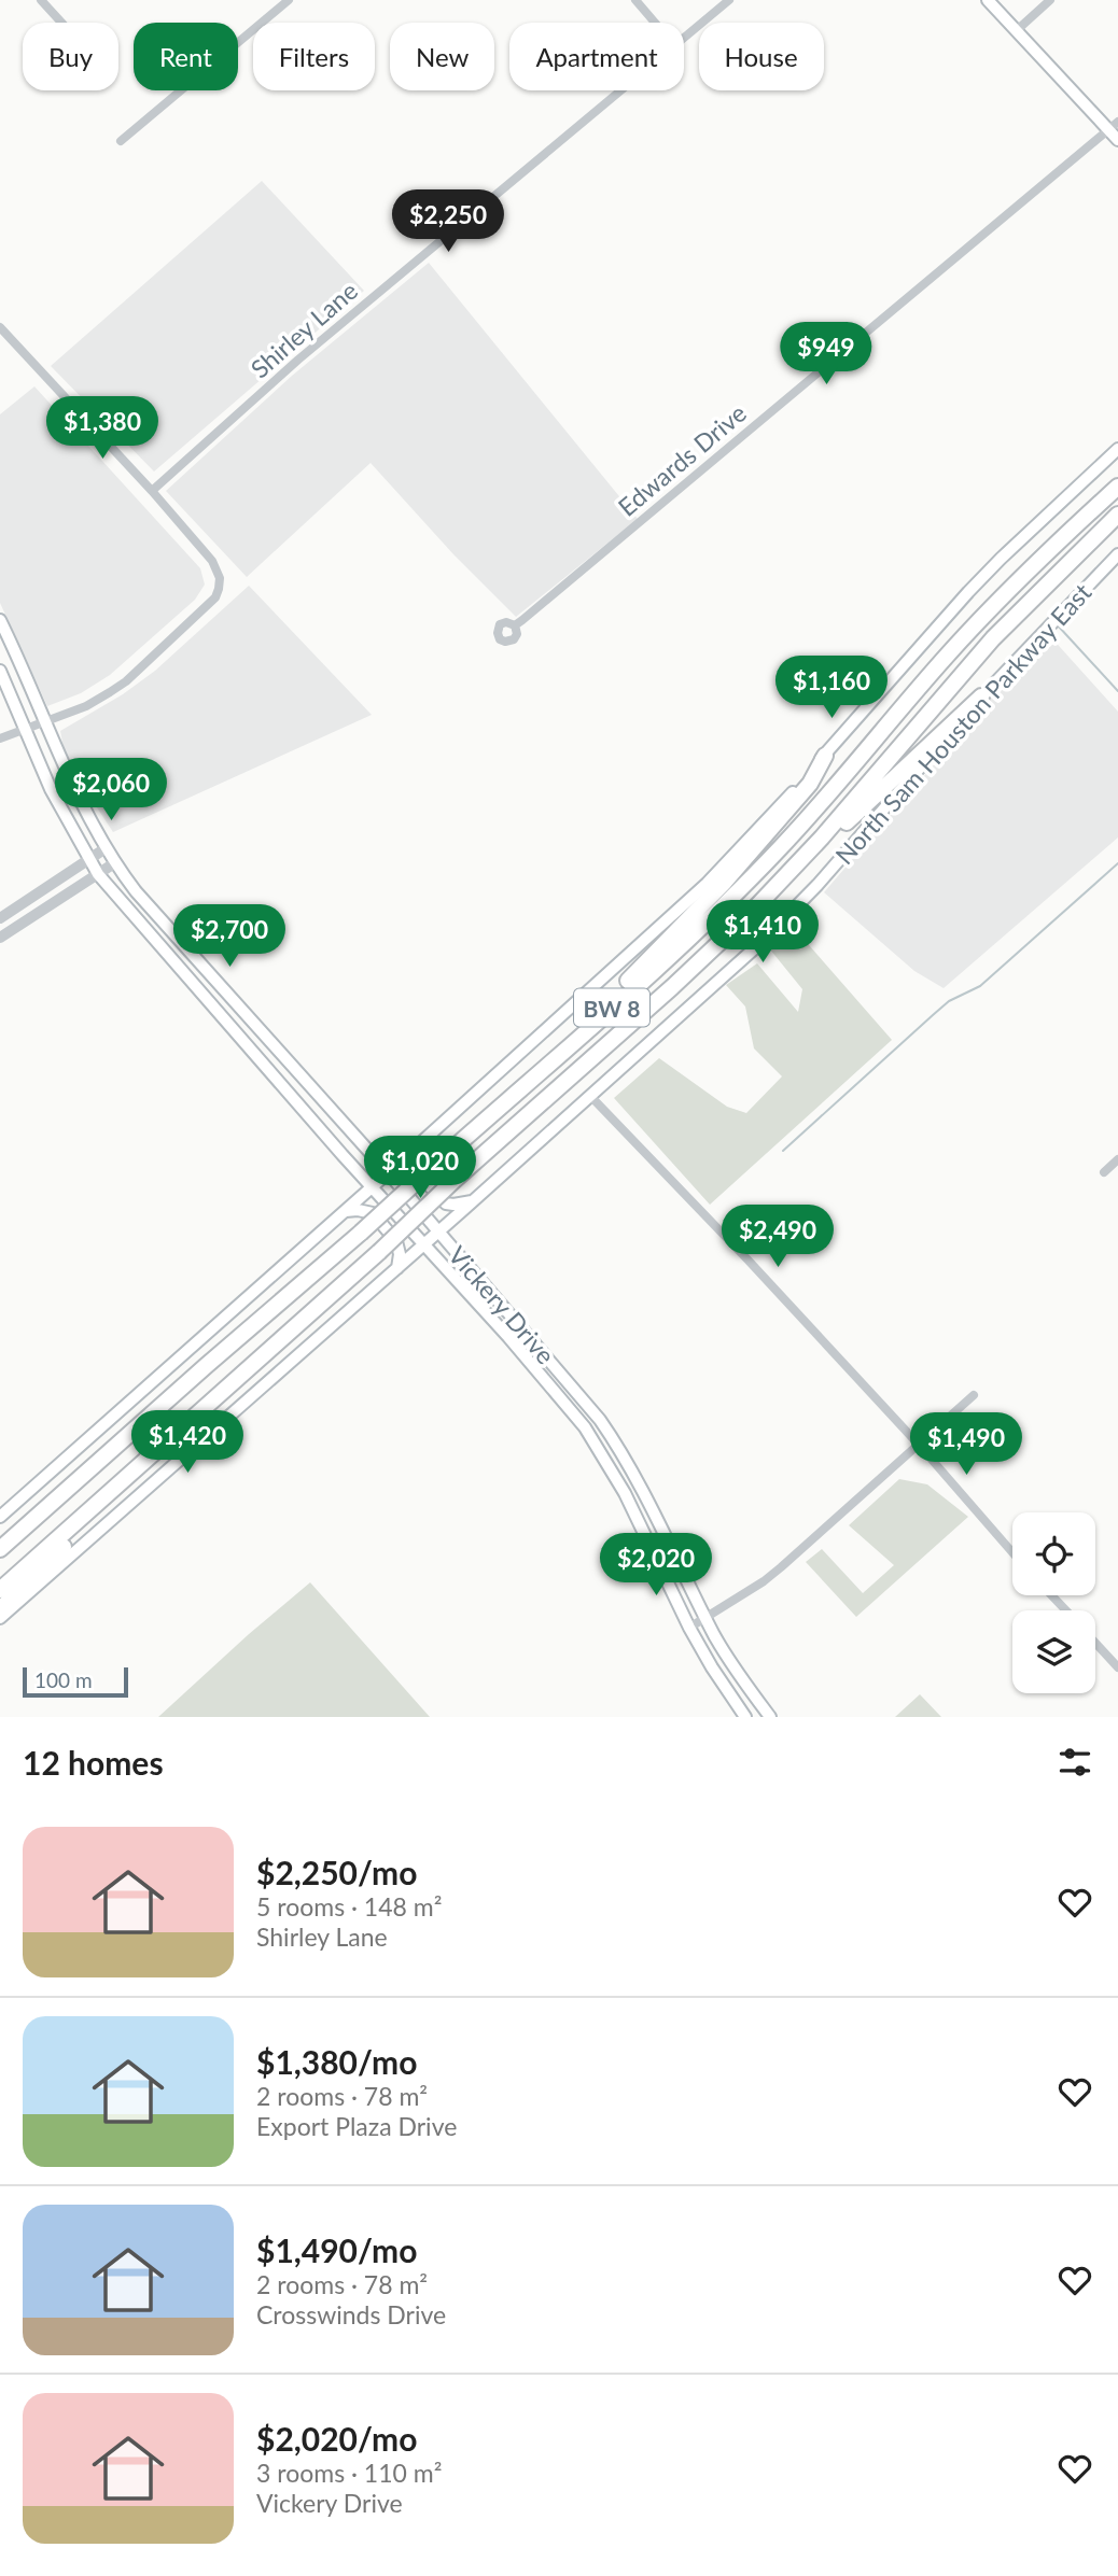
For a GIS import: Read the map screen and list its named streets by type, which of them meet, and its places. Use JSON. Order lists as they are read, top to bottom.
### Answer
{
  "streets": {
    "highway": ["North Sam Houston Parkway East", "BW 8"],
    "main road": ["Vickery Drive"],
    "street": ["Shirley Lane", "Edwards Drive"]
  },
  "crossings": [
    ["North Sam Houston Parkway East", "Vickery Drive"]
  ],
  "scale_bar": "100 m",
  "page": {
    "chip": [
      "Buy",
      "Rent",
      "Filters",
      "New",
      "Apartment",
      "House"
    ],
    "price": [
      "$2,250",
      "$949",
      "$1,380",
      "$1,160",
      "$2,060",
      "$1,410",
      "$2,700",
      "$1,020",
      "$2,490",
      "$1,420",
      "$1,490",
      "$2,020"
    ],
    "scale": "100 m",
    "heading": "12 homes",
    "list": [
      {
        "name": "$2,250/mo",
        "note": "5 rooms · 148 m² · Shirley Lane"
      },
      {
        "name": "$1,380/mo",
        "note": "2 rooms · 78 m² · Export Plaza Drive"
      },
      {
        "name": "$1,490/mo",
        "note": "2 rooms · 78 m² · Crosswinds Drive"
      },
      {
        "name": "$2,020/mo",
        "note": "3 rooms · 110 m² · Vickery Drive"
      }
    ]
  }
}
